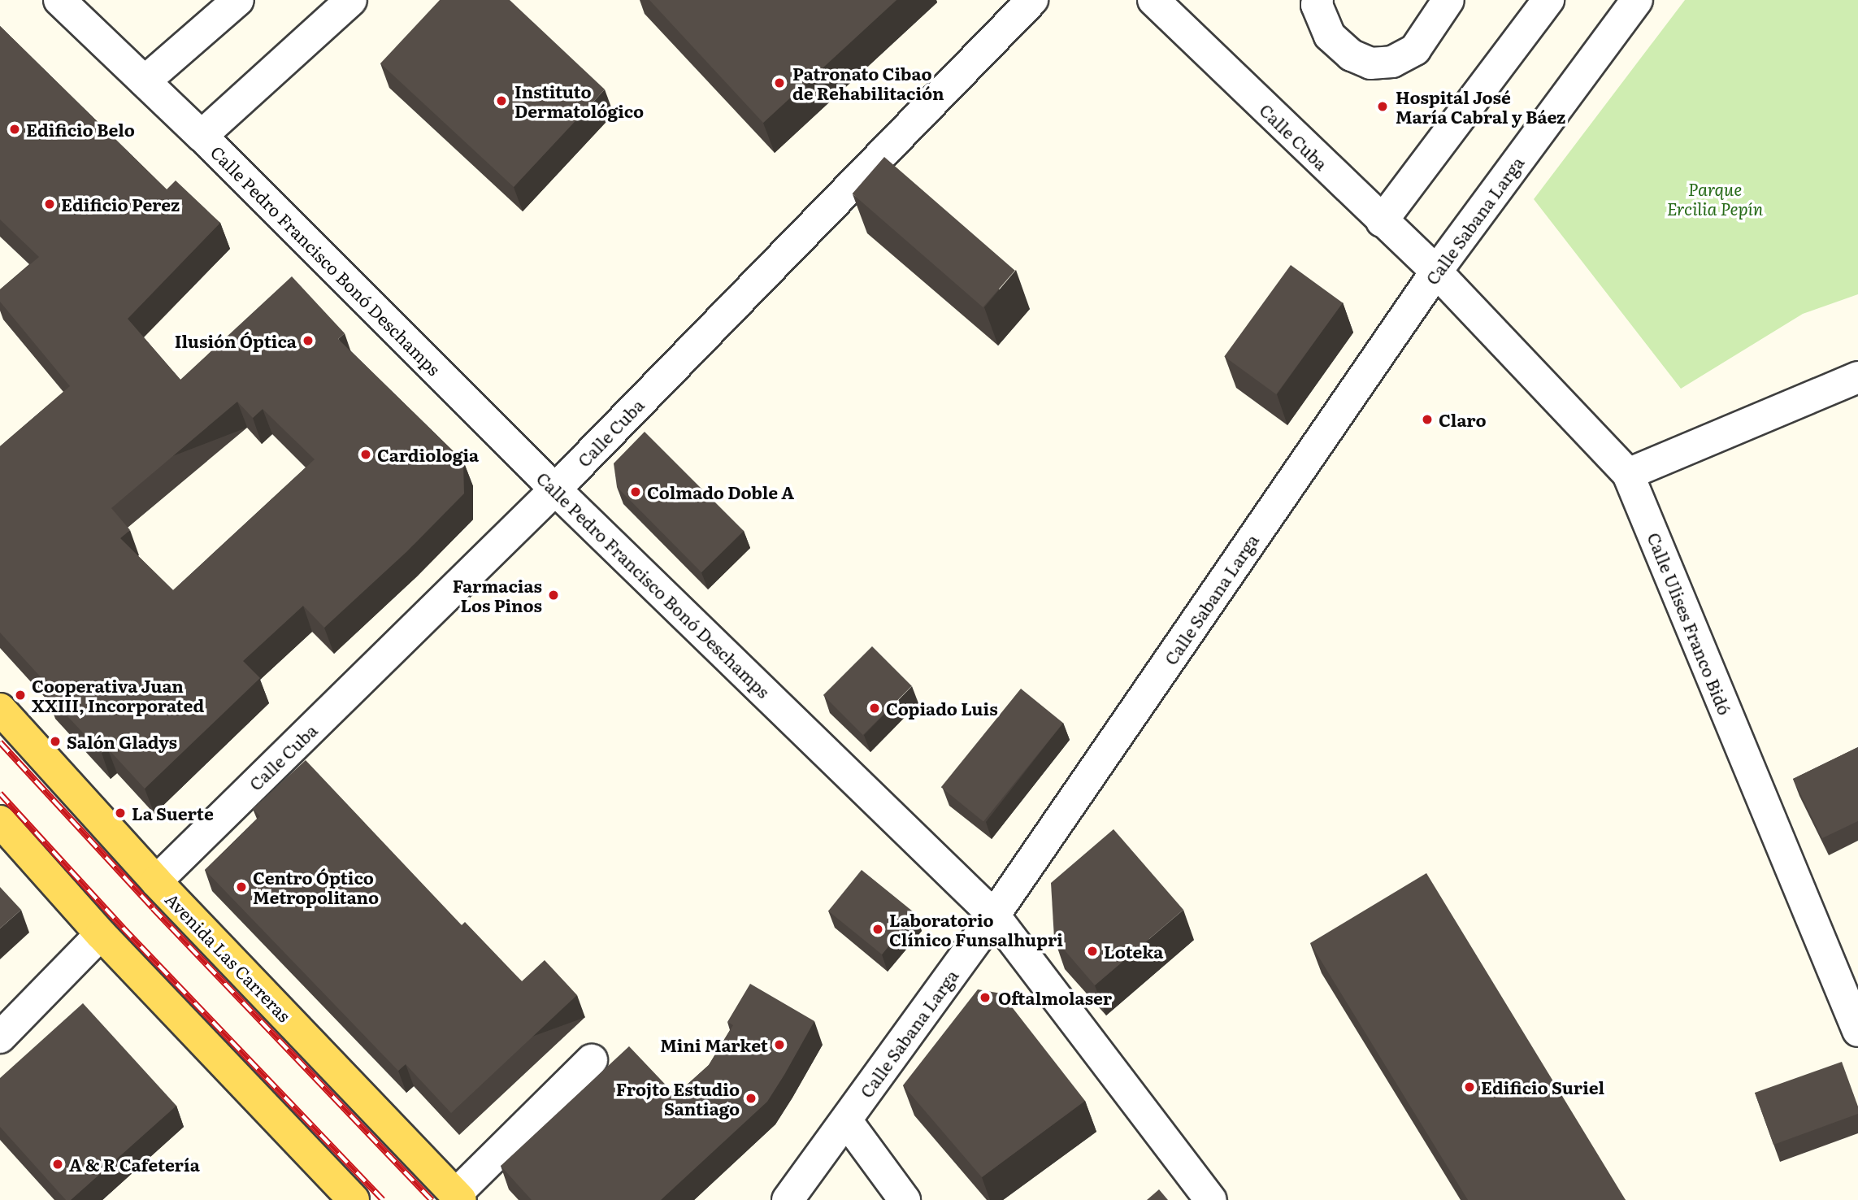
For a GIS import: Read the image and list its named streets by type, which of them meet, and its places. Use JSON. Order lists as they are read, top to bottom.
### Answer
{
  "streets": {
    "main road": ["Avenida Las Carreras"],
    "street": [
      "Calle Cuba",
      "Calle Sabana Larga",
      "Calle Pedro Francisco Bonó Deschamps",
      "Calle Ulises Franco Bidó"
    ]
  },
  "crossings": [
    ["Calle Cuba", "Calle Sabana Larga"],
    ["Calle Cuba", "Calle Pedro Francisco Bonó Deschamps"],
    ["Calle Cuba", "Calle Ulises Franco Bidó"],
    ["Calle Cuba", "Avenida Las Carreras"],
    ["Calle Sabana Larga", "Calle Pedro Francisco Bonó Deschamps"],
    ["Calle Sabana Larga", "Calle Ulises Franco Bidó"]
  ],
  "parks": ["Parque Ercilia Pepín"],
  "places": [
    "Patronato Cibao de Rehabilitación",
    "Instituto Dermatológico",
    "Hospital José María Cabral y Báez",
    "Edificio Belo",
    "Edificio Perez",
    "Ilusión Óptica",
    "Claro",
    "Cardiologia",
    "Colmado Doble A",
    "Farmacias Los Pinos",
    "Cooperativa Juan XXIII, Incorporated",
    "Copiado Luis",
    "Salón Gladys",
    "La Suerte",
    "Centro Óptico Metropolitano",
    "Laboratorio Clínico Funsalhupri",
    "Loteka",
    "Oftalmolaser",
    "Mini Market",
    "Edificio Suriel",
    "Frojto Estudio Santiago",
    "A & R Cafetería"
  ]
}
